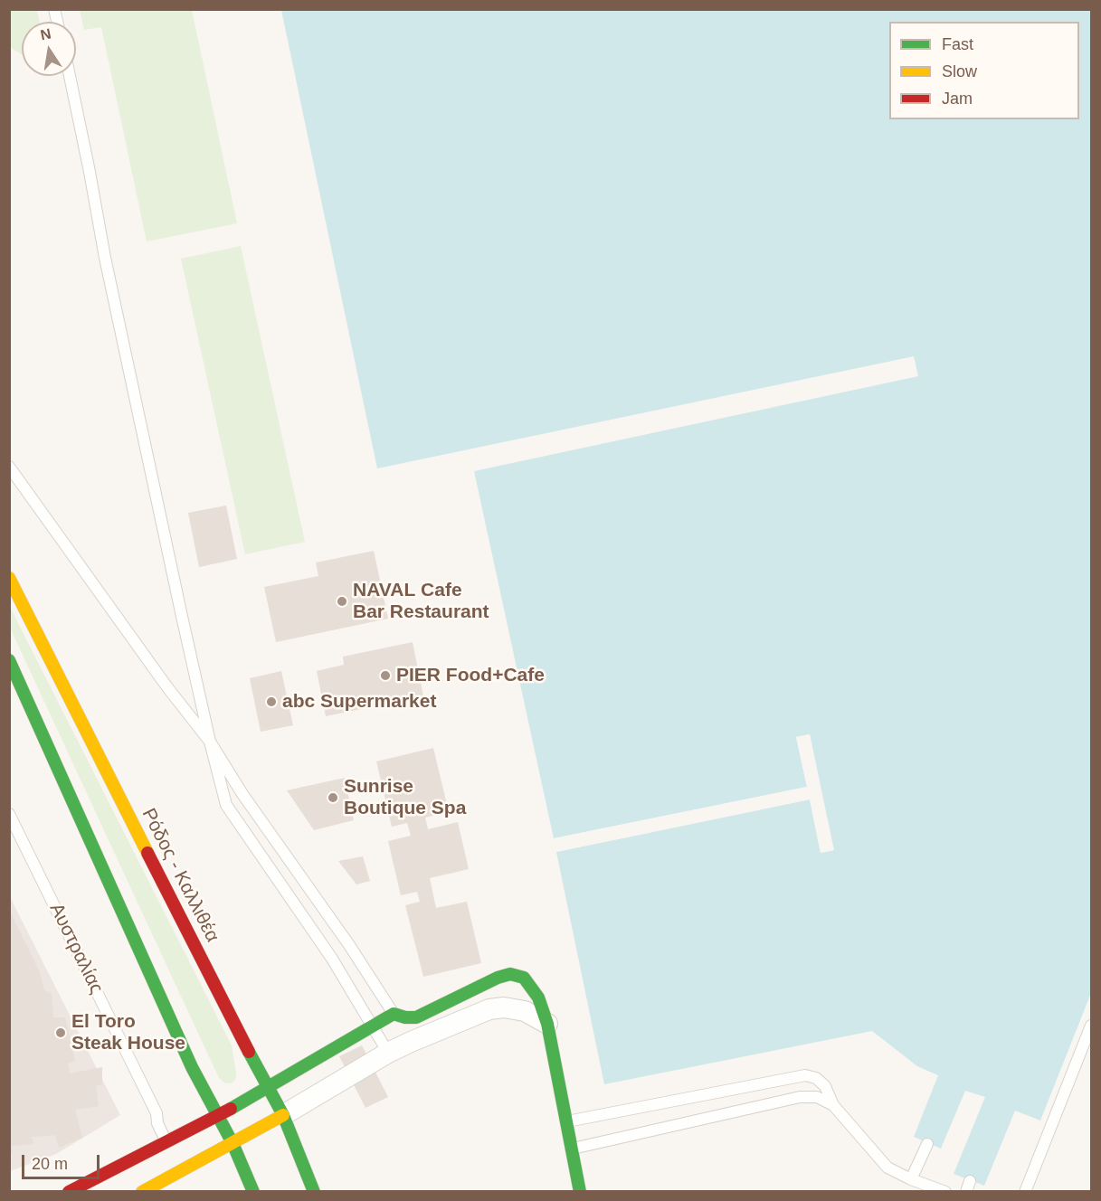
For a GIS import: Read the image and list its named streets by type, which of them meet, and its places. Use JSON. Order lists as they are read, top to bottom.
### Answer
{
  "streets": {
    "main road": ["Ρόδος - Καλλιθέα"],
    "lane": ["Αυστραλίας"]
  },
  "places": [
    "NAVAL Cafe Bar Restaurant",
    "PIER Food+Cafe",
    "abc Supermarket",
    "Sunrise Boutique Spa",
    "El Toro Steak House"
  ],
  "legend": ["Fast", "Slow", "Jam"],
  "scale_bar": "20 m",
  "north": "top"
}
